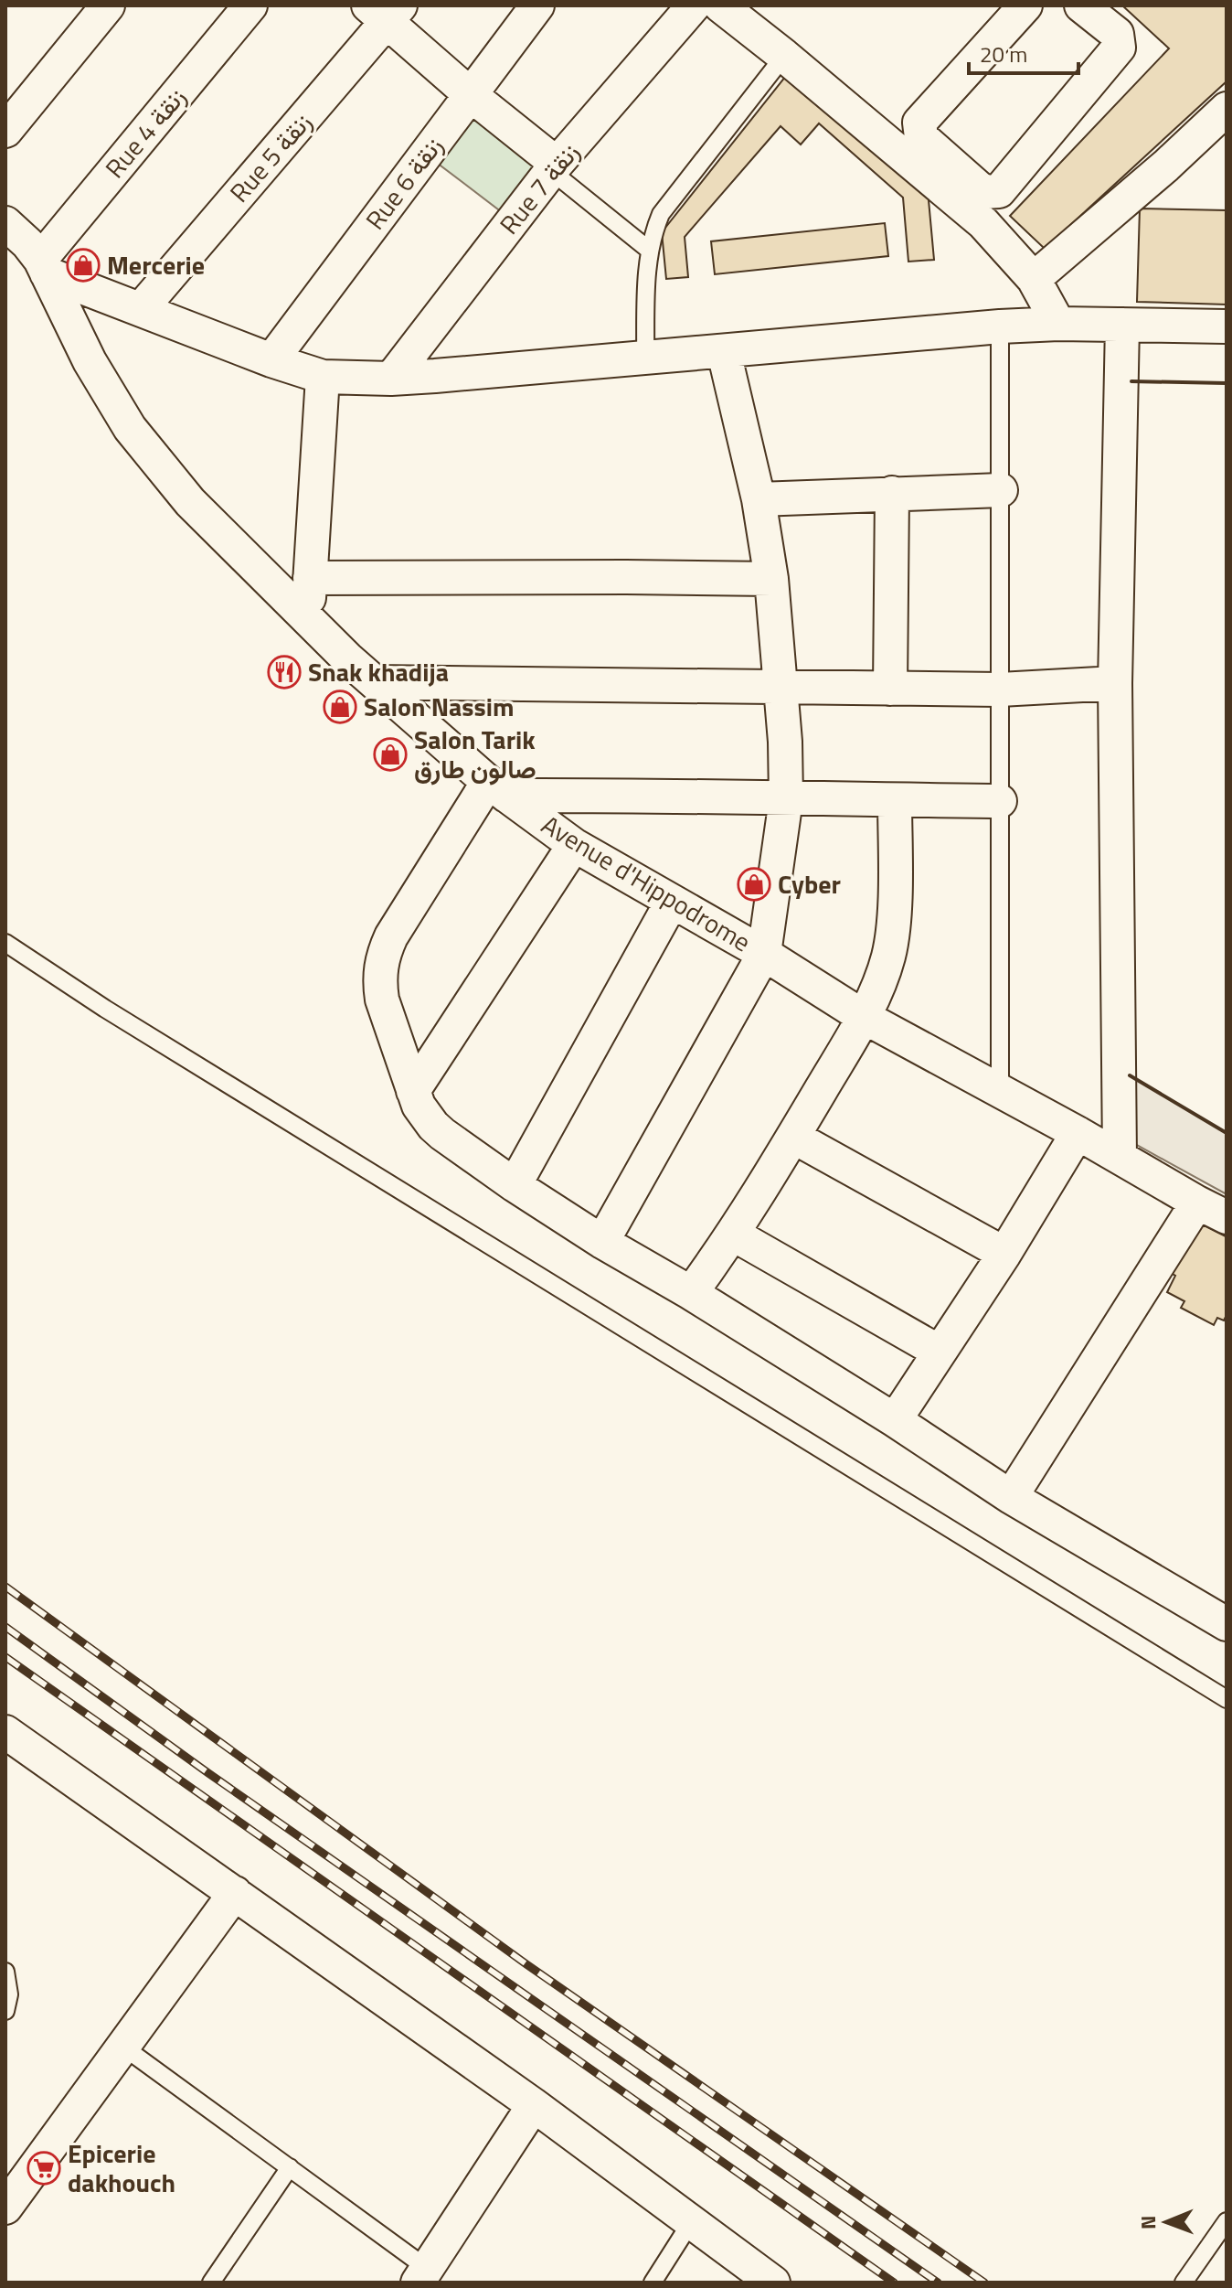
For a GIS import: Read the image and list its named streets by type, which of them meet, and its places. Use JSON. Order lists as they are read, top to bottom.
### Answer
{
  "streets": {
    "street": [
      "Rue 4 زنقة",
      "Rue 5 زنقة",
      "Rue 6 زنقة",
      "Rue 7 زنقة",
      "Avenue d'Hippodrome"
    ]
  },
  "crossings": [
    ["Rue 4 زنقة", "Avenue d'Hippodrome"]
  ],
  "places": {
    "shop": [
      "Mercerie",
      "Salon Nassim",
      "Salon Tarik صالون طارق",
      "Cyber"
    ],
    "restaurant": ["Snak khadija"],
    "supermarket": ["Epicerie dakhouch"]
  },
  "scale_bar": "20 m",
  "north": "left"
}
